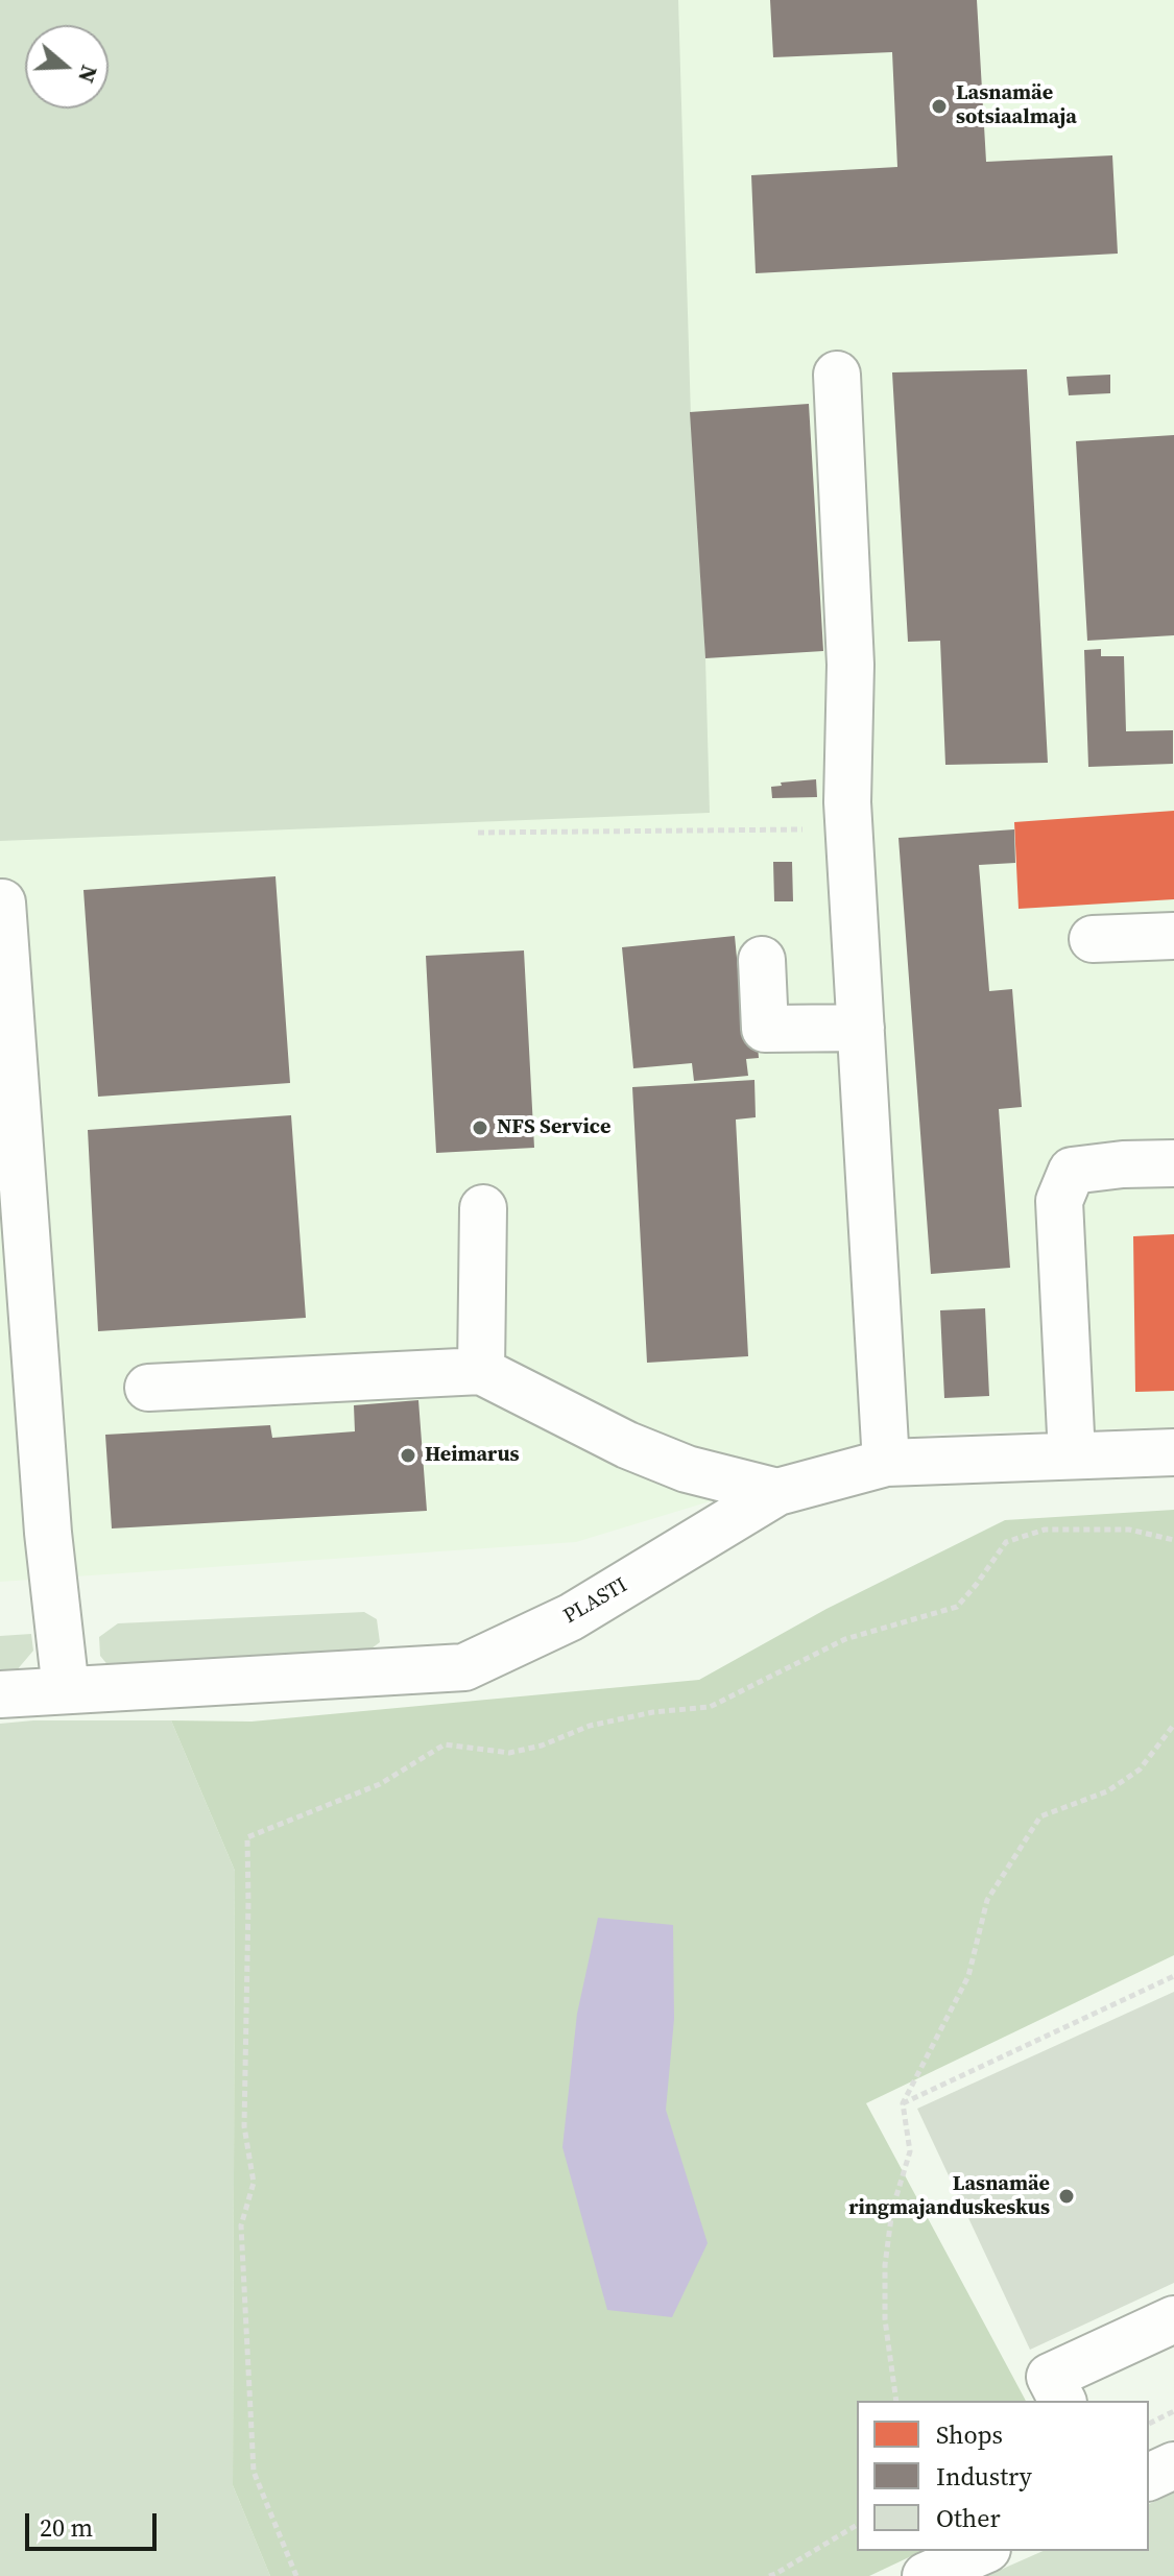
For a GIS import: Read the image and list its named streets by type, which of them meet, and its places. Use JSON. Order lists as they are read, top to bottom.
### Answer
{
  "streets": {
    "lane": ["PLASTI"]
  },
  "places": [
    "Lasnamäe sotsiaalmaja",
    "NFS Service",
    "Heimarus",
    "Lasnamäe ringmajanduskeskus"
  ],
  "legend": ["Shops", "Industry", "Other"],
  "scale_bar": "20 m",
  "north": "right"
}
